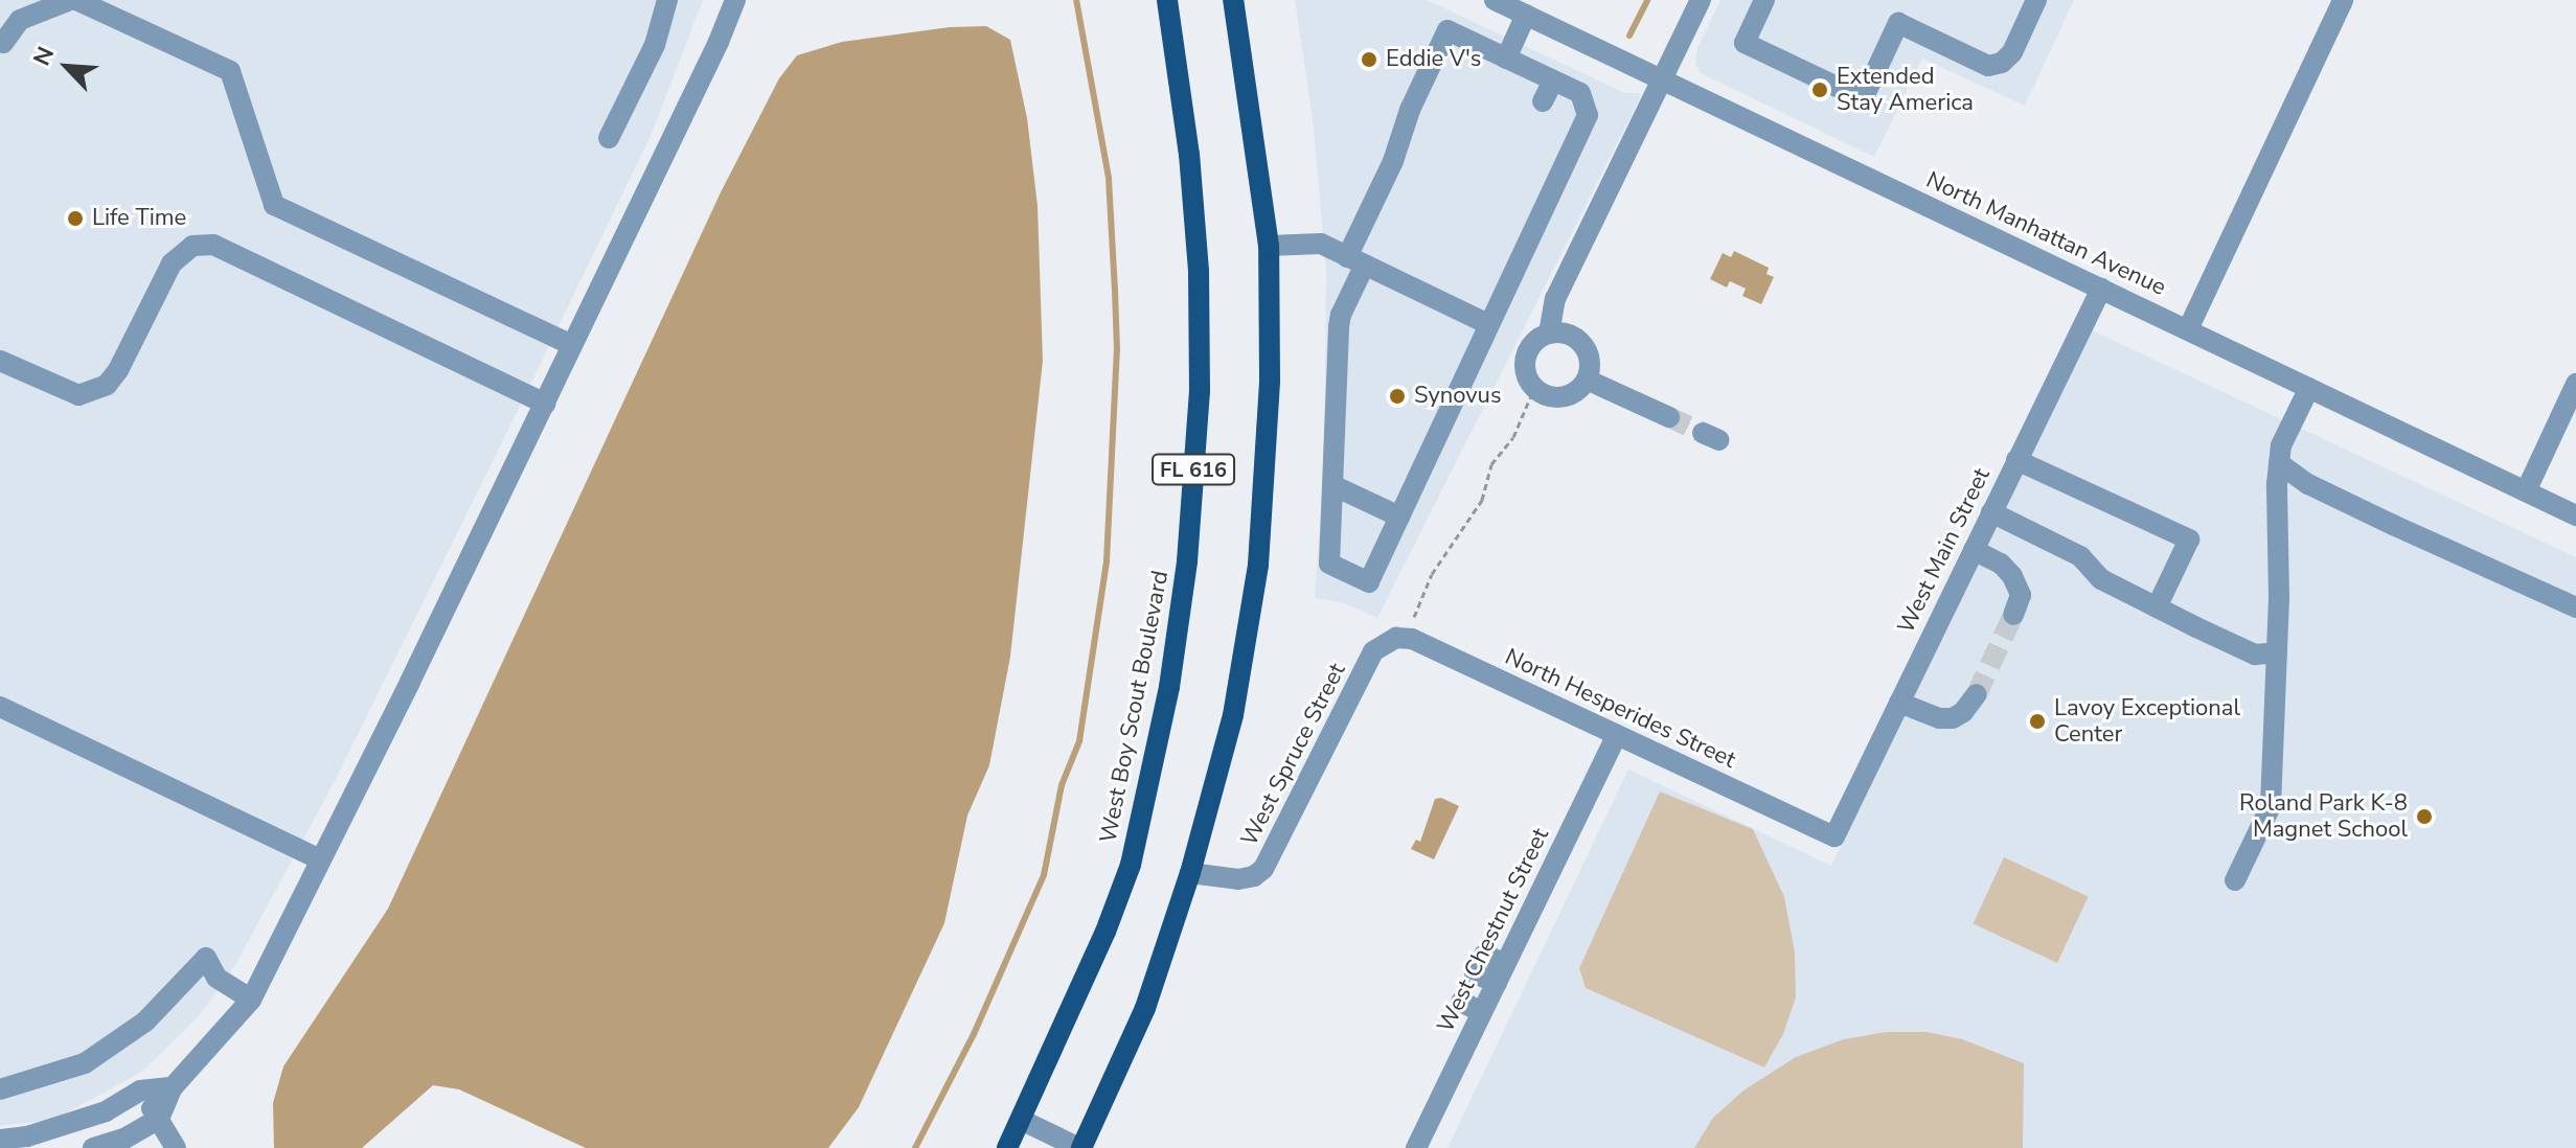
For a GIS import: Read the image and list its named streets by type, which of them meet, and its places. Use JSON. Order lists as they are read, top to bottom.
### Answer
{
  "streets": {
    "main road": ["FL 616", "West Boy Scout Boulevard"],
    "street": [
      "North Manhattan Avenue",
      "West Main Street",
      "North Hesperides Street",
      "West Spruce Street",
      "West Chestnut Street"
    ]
  },
  "crossings": [
    ["North Manhattan Avenue", "West Main Street"],
    ["FL 616", "West Spruce Street"],
    ["West Main Street", "North Hesperides Street"],
    ["North Hesperides Street", "West Spruce Street"],
    ["North Hesperides Street", "West Chestnut Street"]
  ],
  "places": [
    "Eddie V's",
    "Extended Stay America",
    "Life Time",
    "Synovus",
    "Lavoy Exceptional Center",
    "Roland Park K-8 Magnet School"
  ],
  "north": "top left"
}
